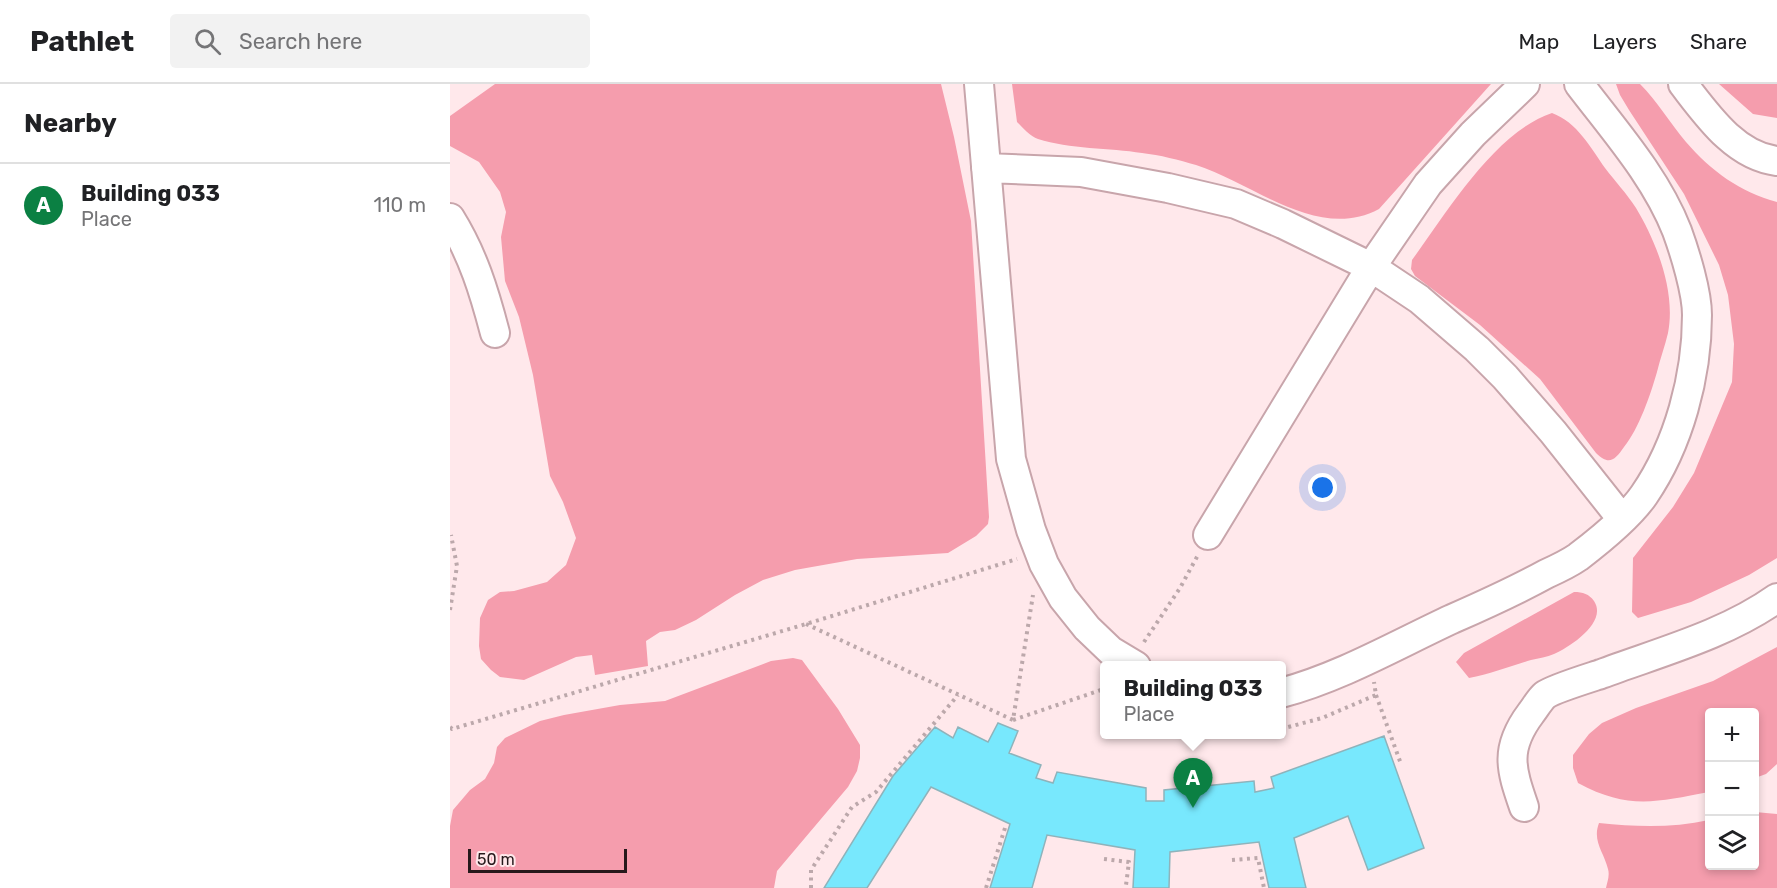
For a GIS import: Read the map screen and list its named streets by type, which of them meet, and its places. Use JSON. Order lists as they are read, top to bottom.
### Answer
{
  "scale_bar": "50 m",
  "page": {
    "header": "Pathlet",
    "search": "Search here",
    "nav": ["Map", "Layers", "Share"],
    "heading": "Nearby",
    "list": [
      {
        "mark": "A",
        "name": "Building 033",
        "note": "Place",
        "value": "110 m"
      }
    ],
    "popup": ["Building 033", "Place"],
    "map_buttons": ["+", "−"],
    "pins": "A",
    "scale": "50 m"
  }
}
